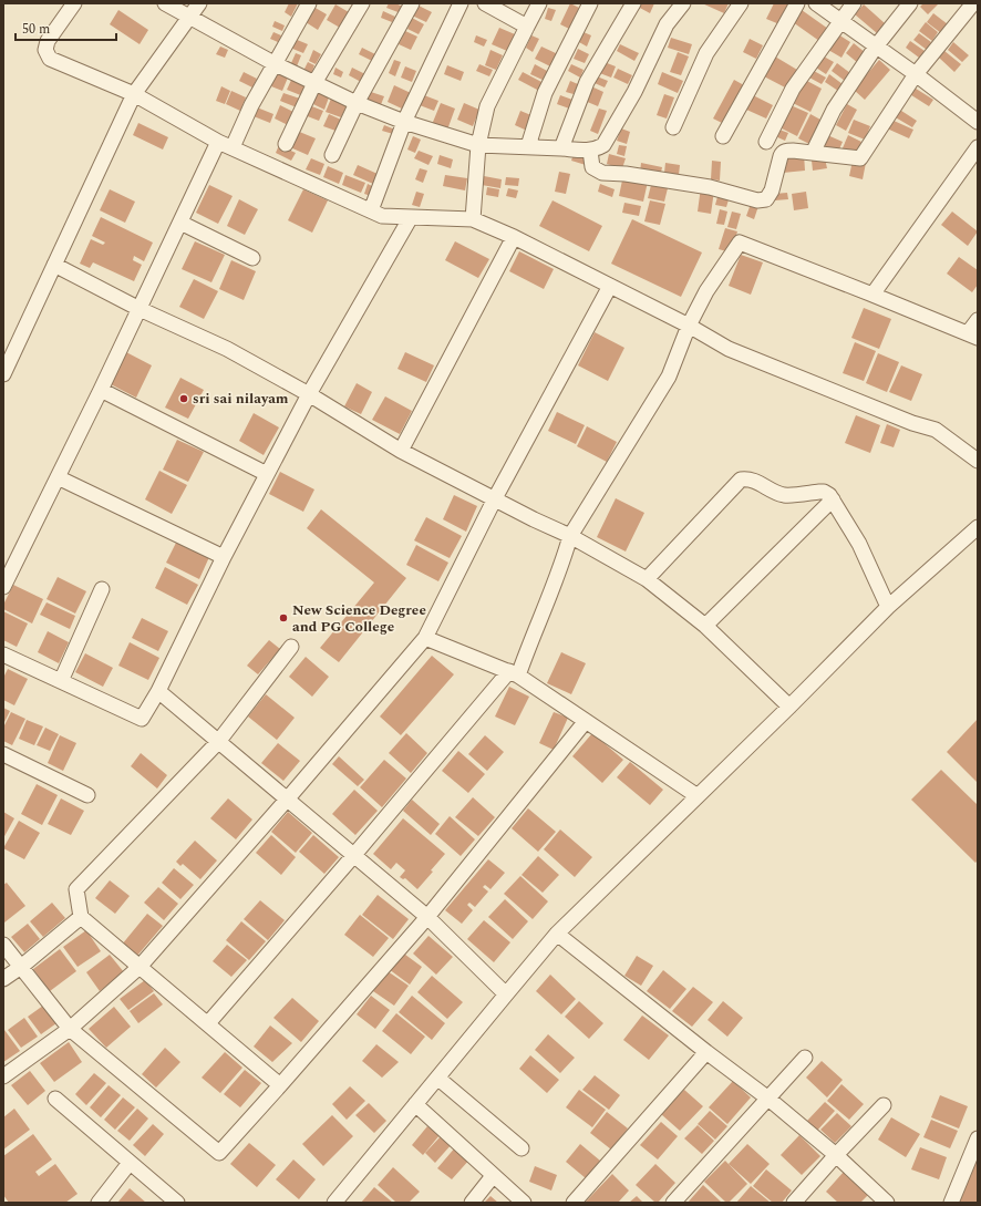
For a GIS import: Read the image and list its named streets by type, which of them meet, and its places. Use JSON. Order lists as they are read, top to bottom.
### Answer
{
  "places": ["sri sai nilayam", "New Science Degree and PG College"],
  "scale_bar": "50 m"
}
